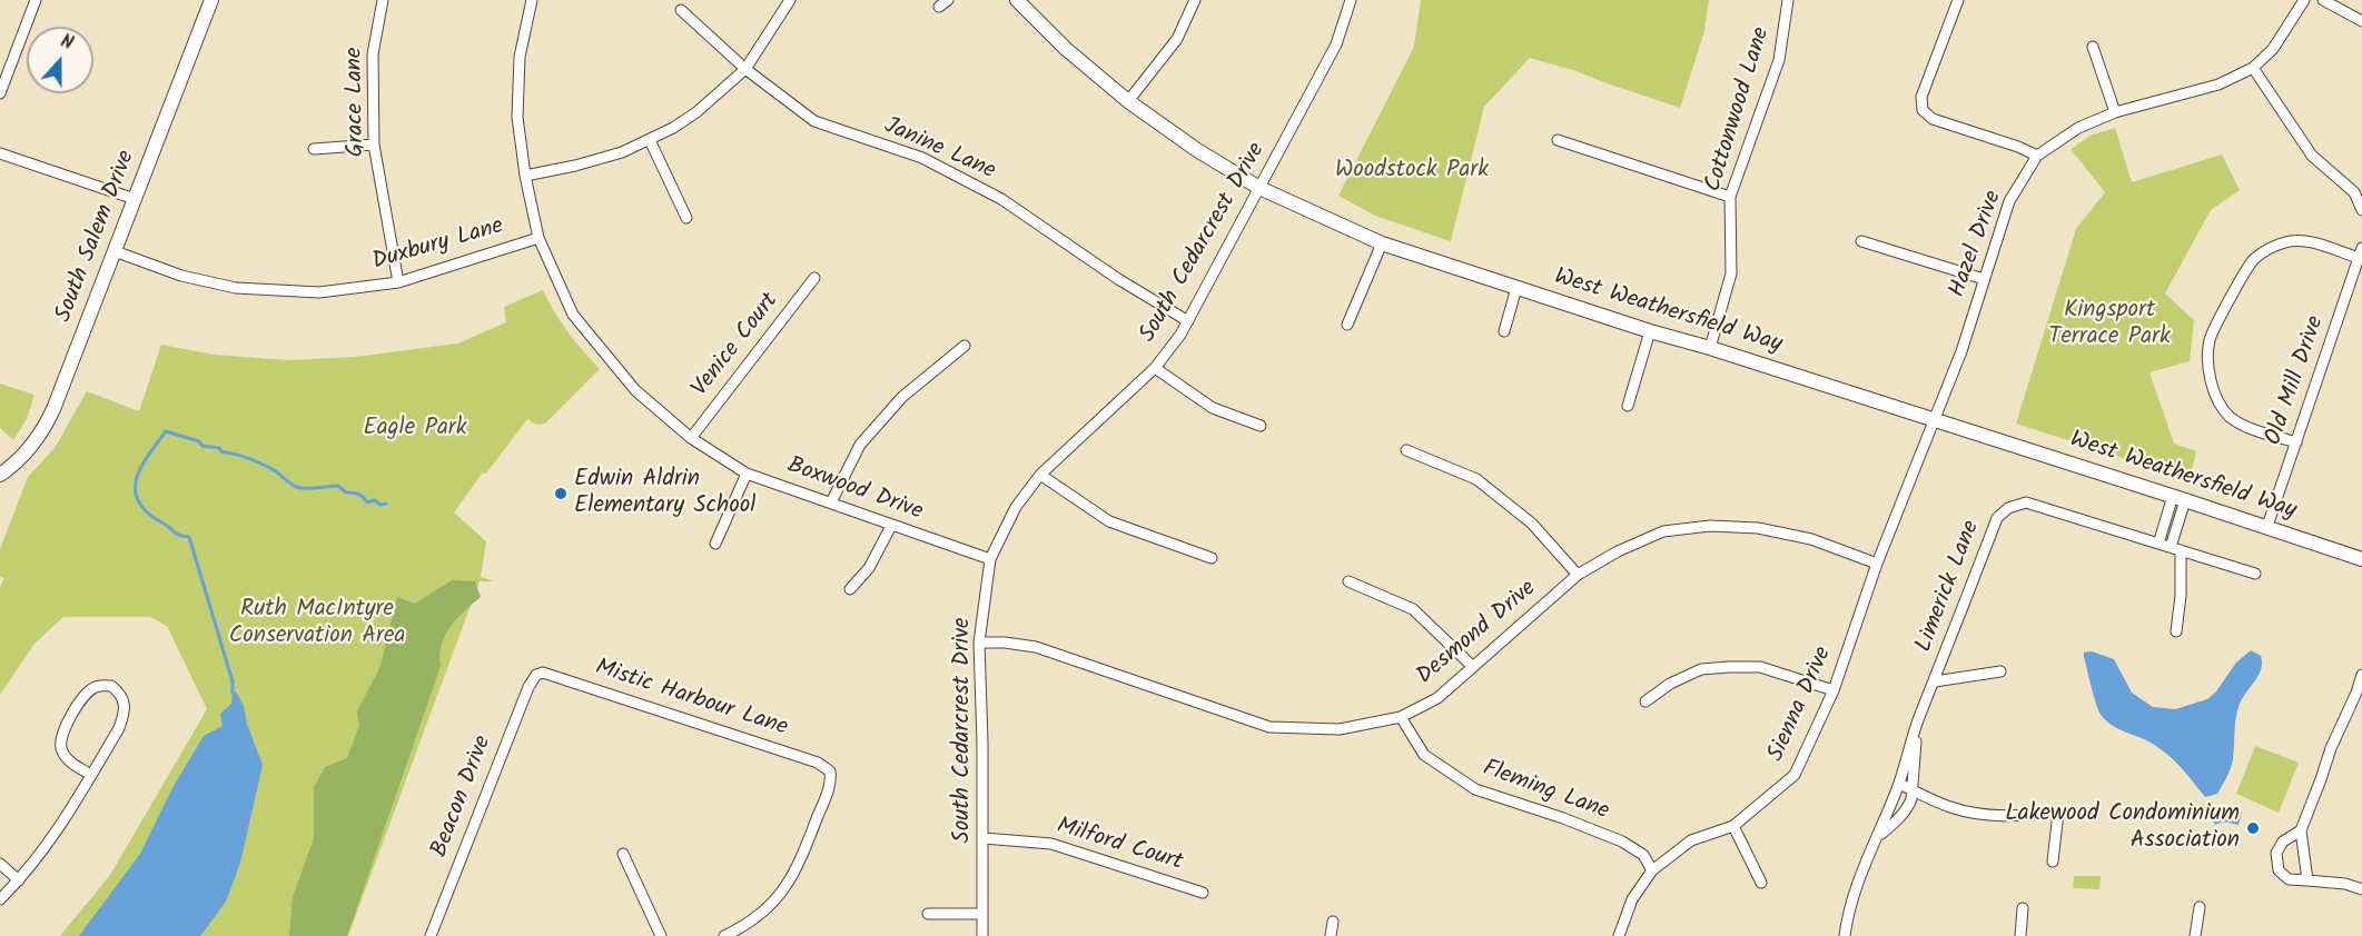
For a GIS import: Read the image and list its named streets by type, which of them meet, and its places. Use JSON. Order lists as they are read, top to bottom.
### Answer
{
  "streets": {
    "street": [
      "Grace Lane",
      "Cottonwood Lane",
      "Janine Lane",
      "South Salem Drive",
      "South Cedarcrest Drive",
      "Hazel Drive",
      "Duxbury Lane",
      "West Weathersfield Way",
      "Venice Court",
      "Old Mill Drive",
      "Boxwood Drive",
      "Limerick Lane",
      "Desmond Drive",
      "Mistic Harbour Lane",
      "Sienna Drive",
      "Fleming Lane",
      "Beacon Drive",
      "Milford Court"
    ]
  },
  "crossings": [
    ["Grace Lane", "Duxbury Lane"],
    ["Cottonwood Lane", "West Weathersfield Way"],
    ["Janine Lane", "South Cedarcrest Drive"],
    ["South Salem Drive", "Duxbury Lane"],
    ["South Cedarcrest Drive", "West Weathersfield Way"],
    ["South Cedarcrest Drive", "Boxwood Drive"],
    ["South Cedarcrest Drive", "Desmond Drive"],
    ["South Cedarcrest Drive", "Milford Court"],
    ["Hazel Drive", "West Weathersfield Way"],
    ["Hazel Drive", "Sienna Drive"],
    ["Duxbury Lane", "Boxwood Drive"],
    ["West Weathersfield Way", "Old Mill Drive"],
    ["West Weathersfield Way", "Sienna Drive"],
    ["Venice Court", "Boxwood Drive"],
    ["Desmond Drive", "Sienna Drive"],
    ["Desmond Drive", "Fleming Lane"],
    ["Mistic Harbour Lane", "Beacon Drive"],
    ["Sienna Drive", "Fleming Lane"]
  ],
  "parks": [
    "Woodstock Park",
    "Kingsport Terrace Park",
    "Eagle Park",
    "Ruth MacIntyre Conservation Area"
  ],
  "places": ["Edwin Aldrin Elementary School", "Lakewood Condominium Association"],
  "north": "top"
}
